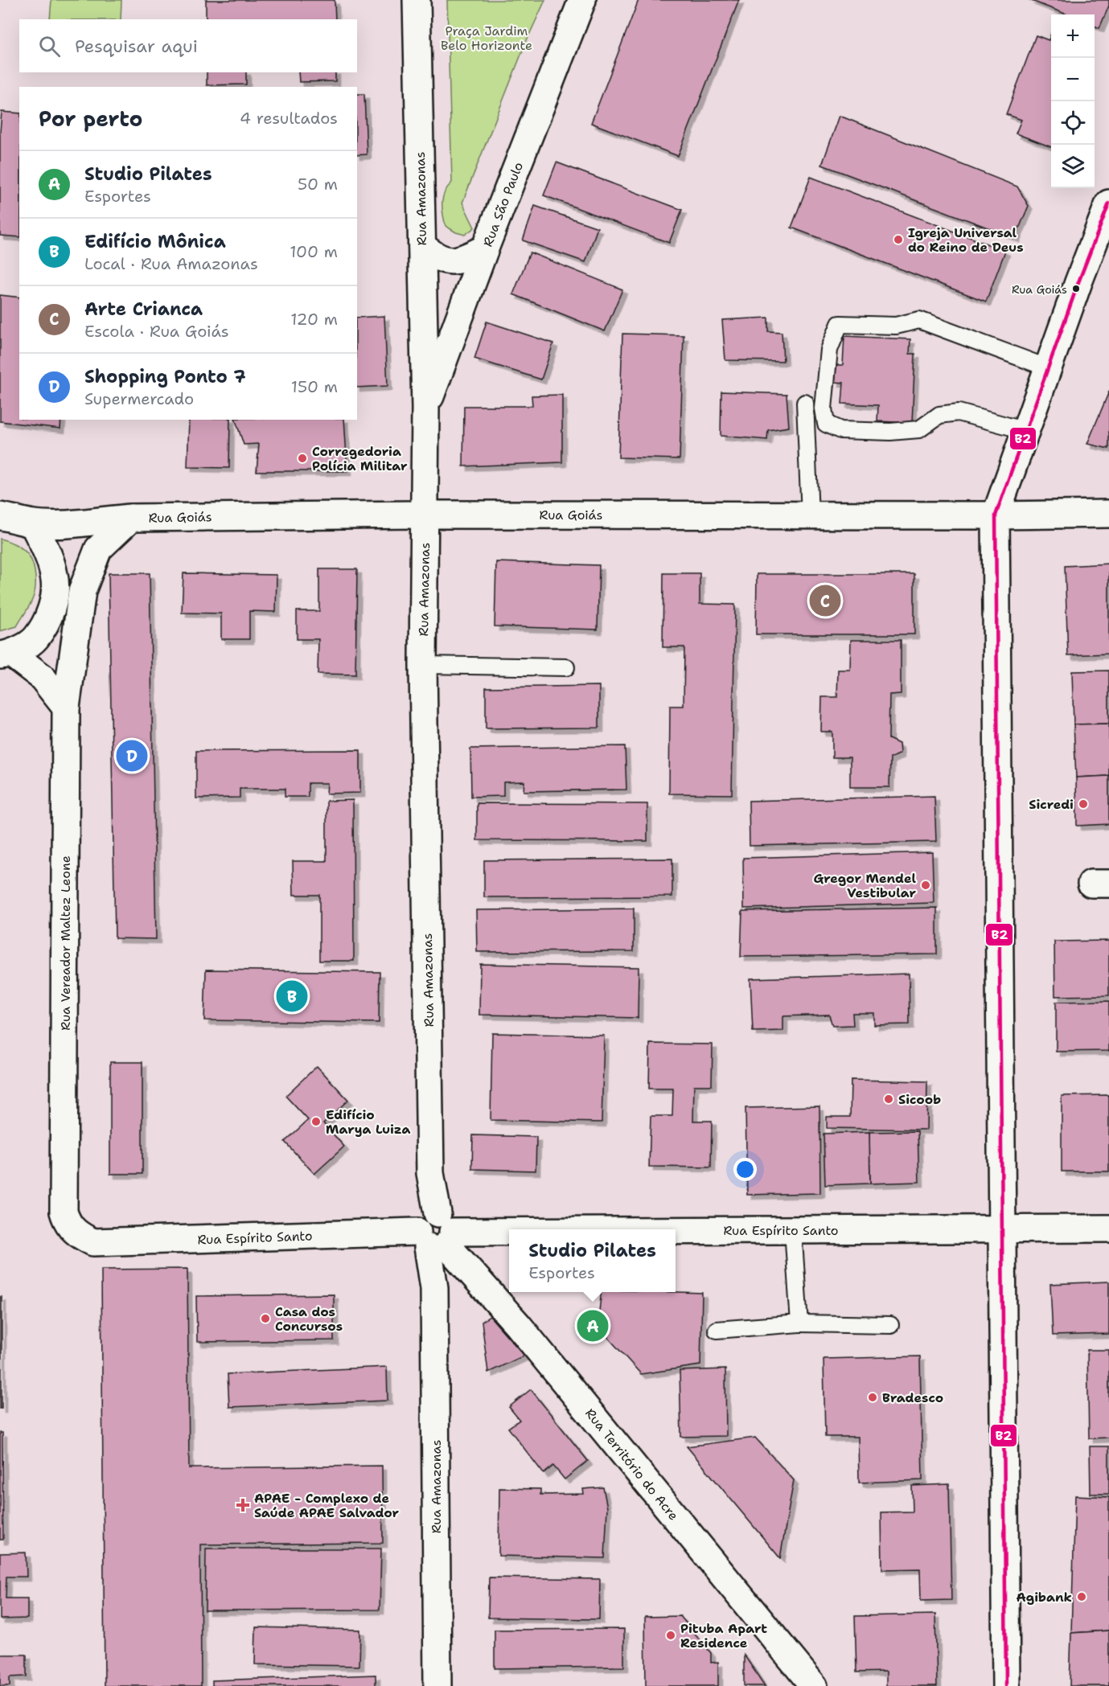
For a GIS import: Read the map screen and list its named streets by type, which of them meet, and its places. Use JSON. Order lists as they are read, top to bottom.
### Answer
{
  "streets": {
    "street": [
      "Rua Amazonas",
      "Rua São Paulo",
      "Rua Goiás",
      "Rua Vereador Maltez Leone",
      "Rua Espírito Santo",
      "Rua Território do Acre"
    ]
  },
  "crossings": [
    ["Rua Amazonas", "Rua São Paulo"],
    ["Rua Amazonas", "Rua Goiás"],
    ["Rua Amazonas", "Rua Espírito Santo"],
    ["Rua Amazonas", "Rua Território do Acre"],
    ["Rua Goiás", "Rua Vereador Maltez Leone"],
    ["Rua Vereador Maltez Leone", "Rua Espírito Santo"],
    ["Rua Espírito Santo", "Rua Território do Acre"]
  ],
  "parks": ["Praça Jardim Belo Horizonte"],
  "places": {
    "other": [
      "Igreja Universal do Reino de Deus",
      "Rua Goiás",
      "Corregedoria Polícia Militar",
      "Sicredi",
      "Gregor Mendel Vestibular",
      "Sicoob",
      "Edifício Marya Luiza",
      "Casa dos Concursos",
      "Bradesco",
      "Agibank",
      "Pituba Apart Residence"
    ],
    "health": ["APAE - Complexo de Saúde APAE Salvador"]
  },
  "lines": ["transit line B2"],
  "page": {
    "map_buttons": ["+", "−"],
    "search": "Pesquisar aqui",
    "heading": ["Por perto", "4 resultados"],
    "list": [
      {
        "mark": "A",
        "name": "Studio Pilates",
        "note": "Esportes",
        "value": "50 m"
      },
      {
        "mark": "B",
        "name": "Edifício Mônica",
        "note": "Local · Rua Amazonas",
        "value": "100 m"
      },
      {
        "mark": "C",
        "name": "Arte Crianca",
        "note": "Escola · Rua Goiás",
        "value": "120 m"
      },
      {
        "mark": "D",
        "name": "Shopping Ponto 7",
        "note": "Supermercado",
        "value": "150 m"
      }
    ],
    "pins": [
      "C",
      "D",
      "B",
      "A"
    ],
    "popup": ["Studio Pilates", "Esportes"]
  }
}
